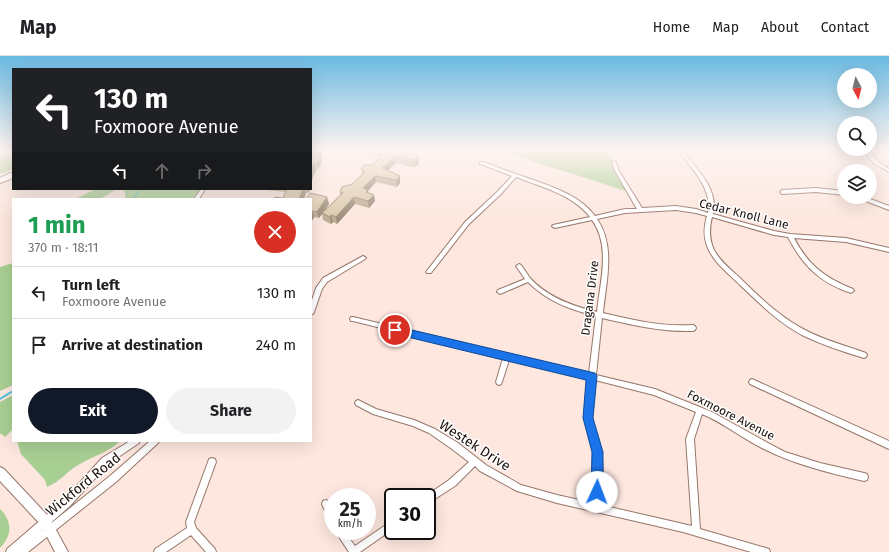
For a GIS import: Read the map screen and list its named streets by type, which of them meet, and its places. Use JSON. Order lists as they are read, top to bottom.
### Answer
{
  "streets": {
    "street": [
      "Cedar Knoll Lane",
      "Dragana Drive",
      "Foxmoore Avenue",
      "Westek Drive",
      "Wickford Road"
    ]
  },
  "crossings": [
    ["Cedar Knoll Lane", "Dragana Drive"],
    ["Dragana Drive", "Foxmoore Avenue"],
    ["Dragana Drive", "Westek Drive"]
  ],
  "north": "bottom",
  "page": {
    "header": "Map",
    "nav": [
      "Home",
      "Map",
      "About",
      "Contact"
    ],
    "turn": ["130 m", "Foxmoore Avenue"],
    "heading": ["1 min", "370 m · 18:11"],
    "list": [
      {
        "name": "Turn left",
        "note": "Foxmoore Avenue",
        "value": "130 m"
      },
      {
        "name": "Arrive at destination",
        "value": "240 m"
      }
    ],
    "buttons": ["Exit", "Share"],
    "speed": "25 km/h",
    "limit": "30"
  }
}
